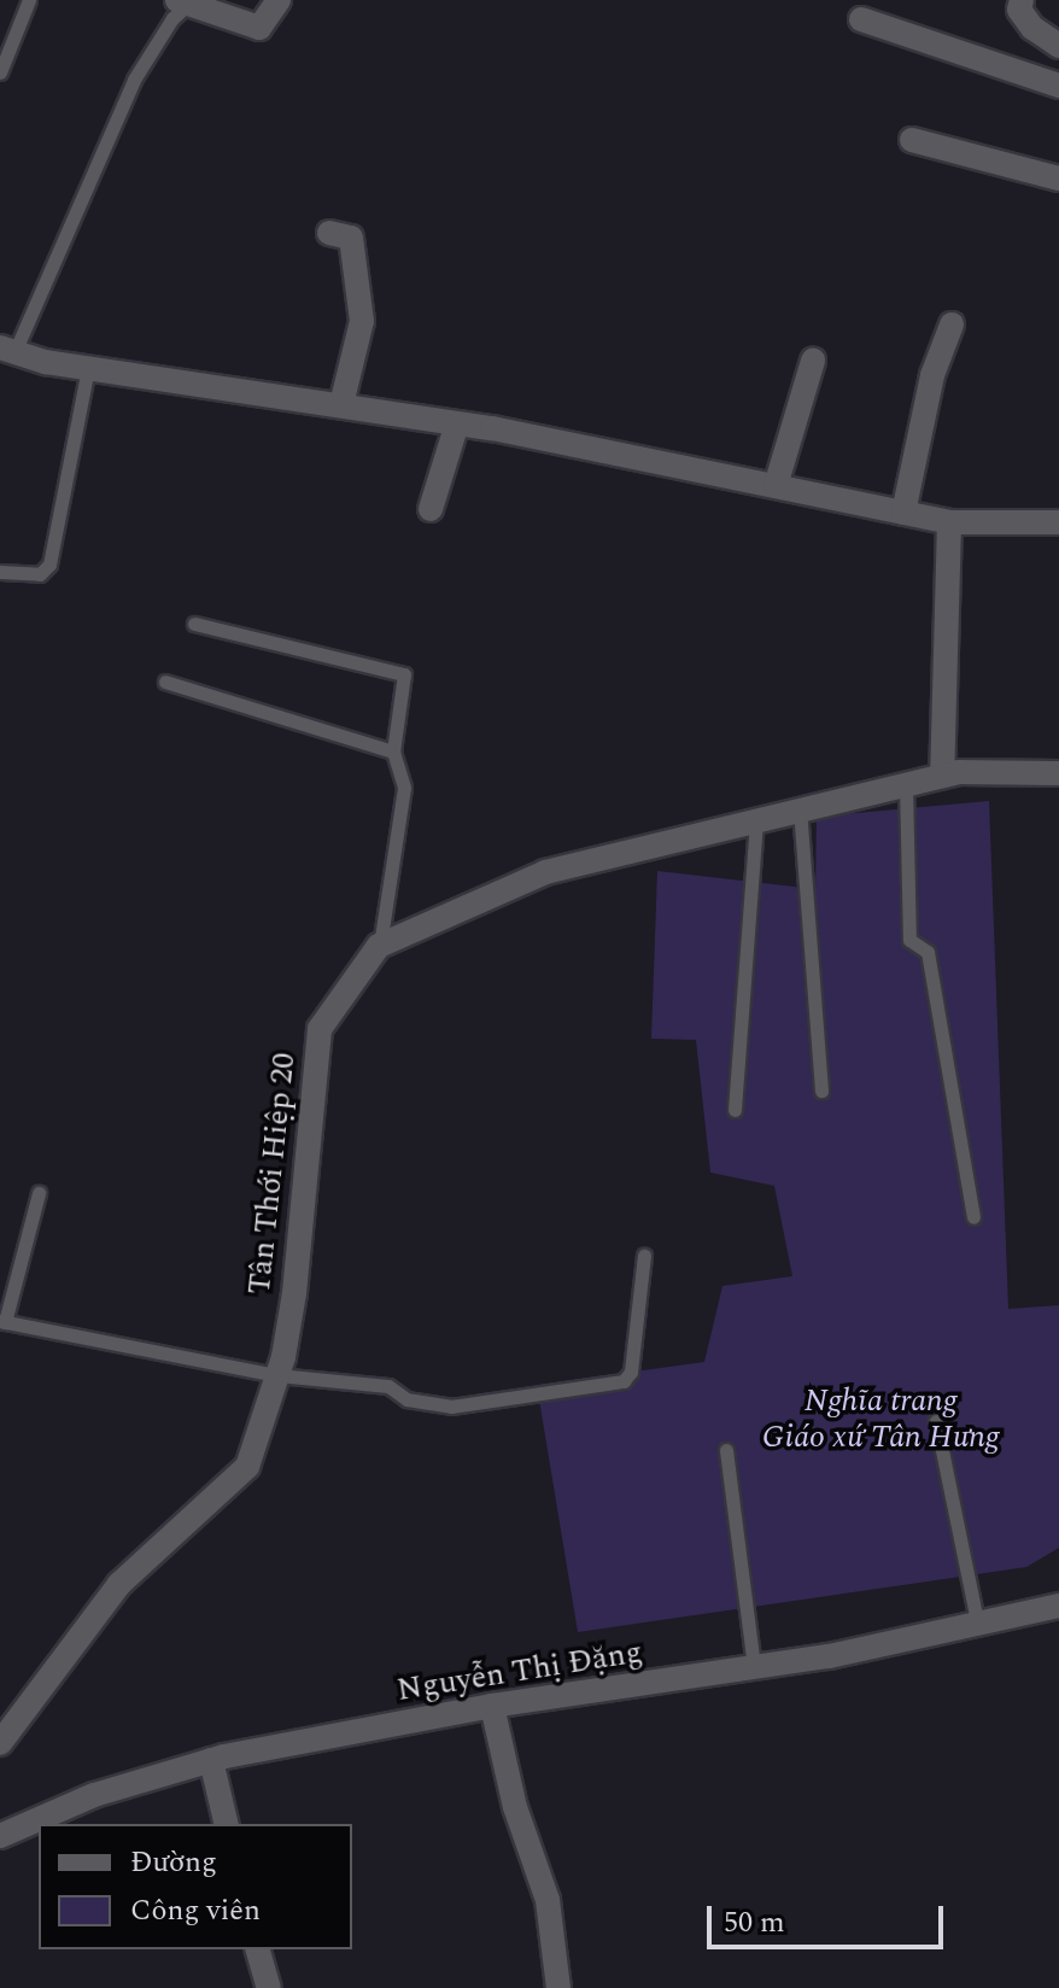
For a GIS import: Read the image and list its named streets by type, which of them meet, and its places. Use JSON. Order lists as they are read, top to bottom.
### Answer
{
  "streets": {
    "street": ["Tân Thới Hiệp 20", "Nguyễn Thị Đặng"]
  },
  "parks": ["Nghĩa trang Giáo xứ Tân Hưng"],
  "legend": ["Đường", "Công viên"],
  "scale_bar": "50 m"
}
